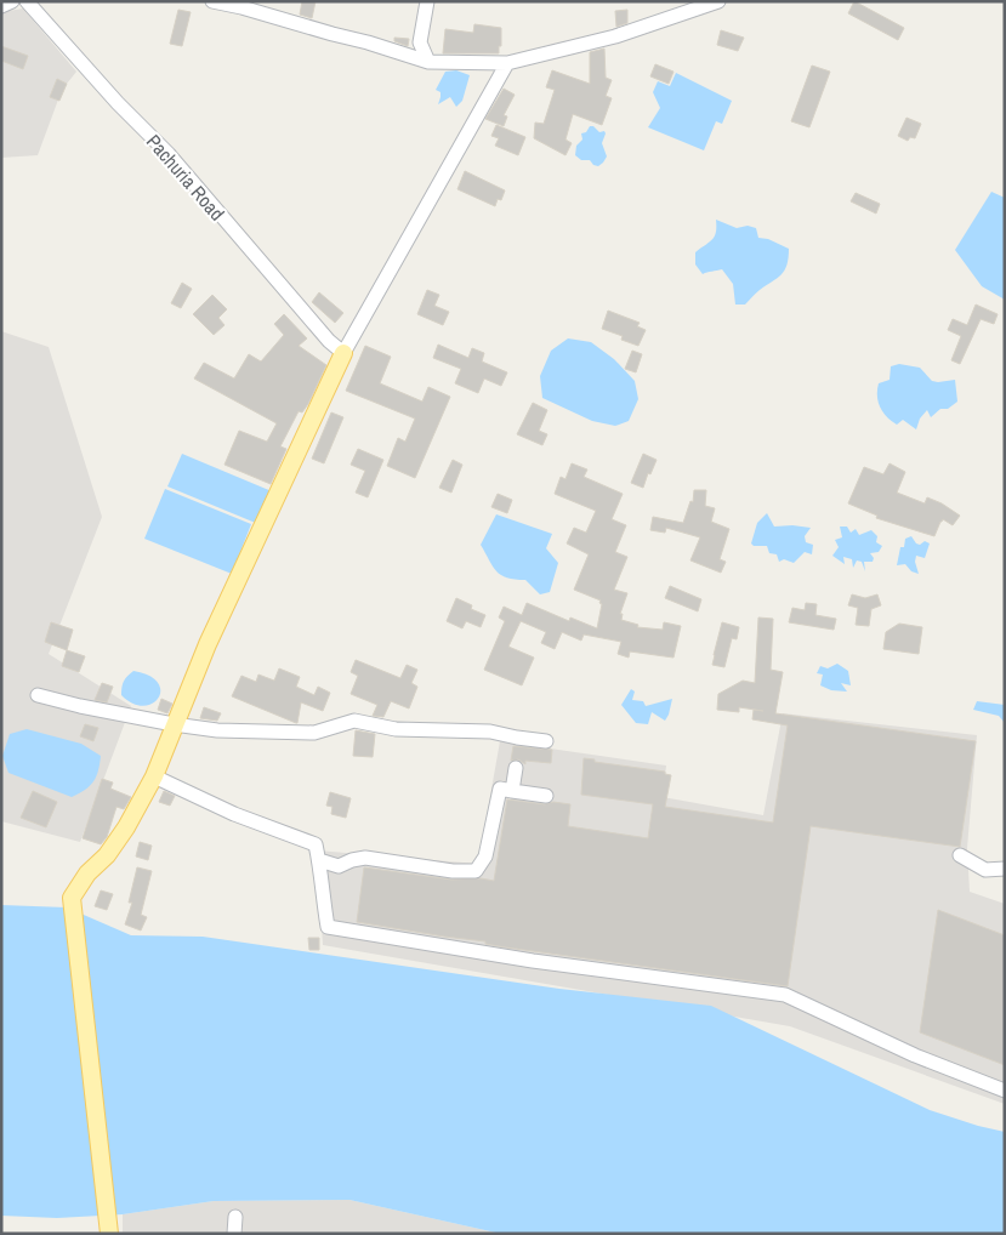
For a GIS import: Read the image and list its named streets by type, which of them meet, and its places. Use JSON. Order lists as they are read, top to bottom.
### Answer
{
  "streets": {
    "street": ["Pachuria Road"]
  }
}
